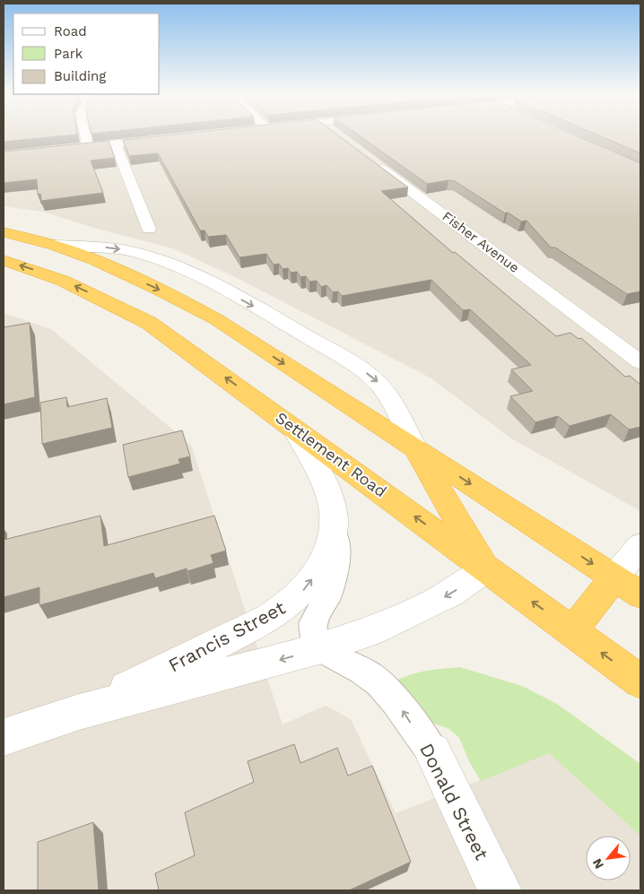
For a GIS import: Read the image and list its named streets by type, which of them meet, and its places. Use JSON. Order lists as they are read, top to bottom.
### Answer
{
  "streets": {
    "highway": ["Settlement Road"],
    "street": ["Fisher Avenue", "Francis Street", "Donald Street"]
  },
  "crossings": [
    ["Settlement Road", "Francis Street"],
    ["Francis Street", "Donald Street"]
  ],
  "one_way": ["Donald Street"],
  "legend": ["Road", "Park", "Building"],
  "north": "bottom left"
}
